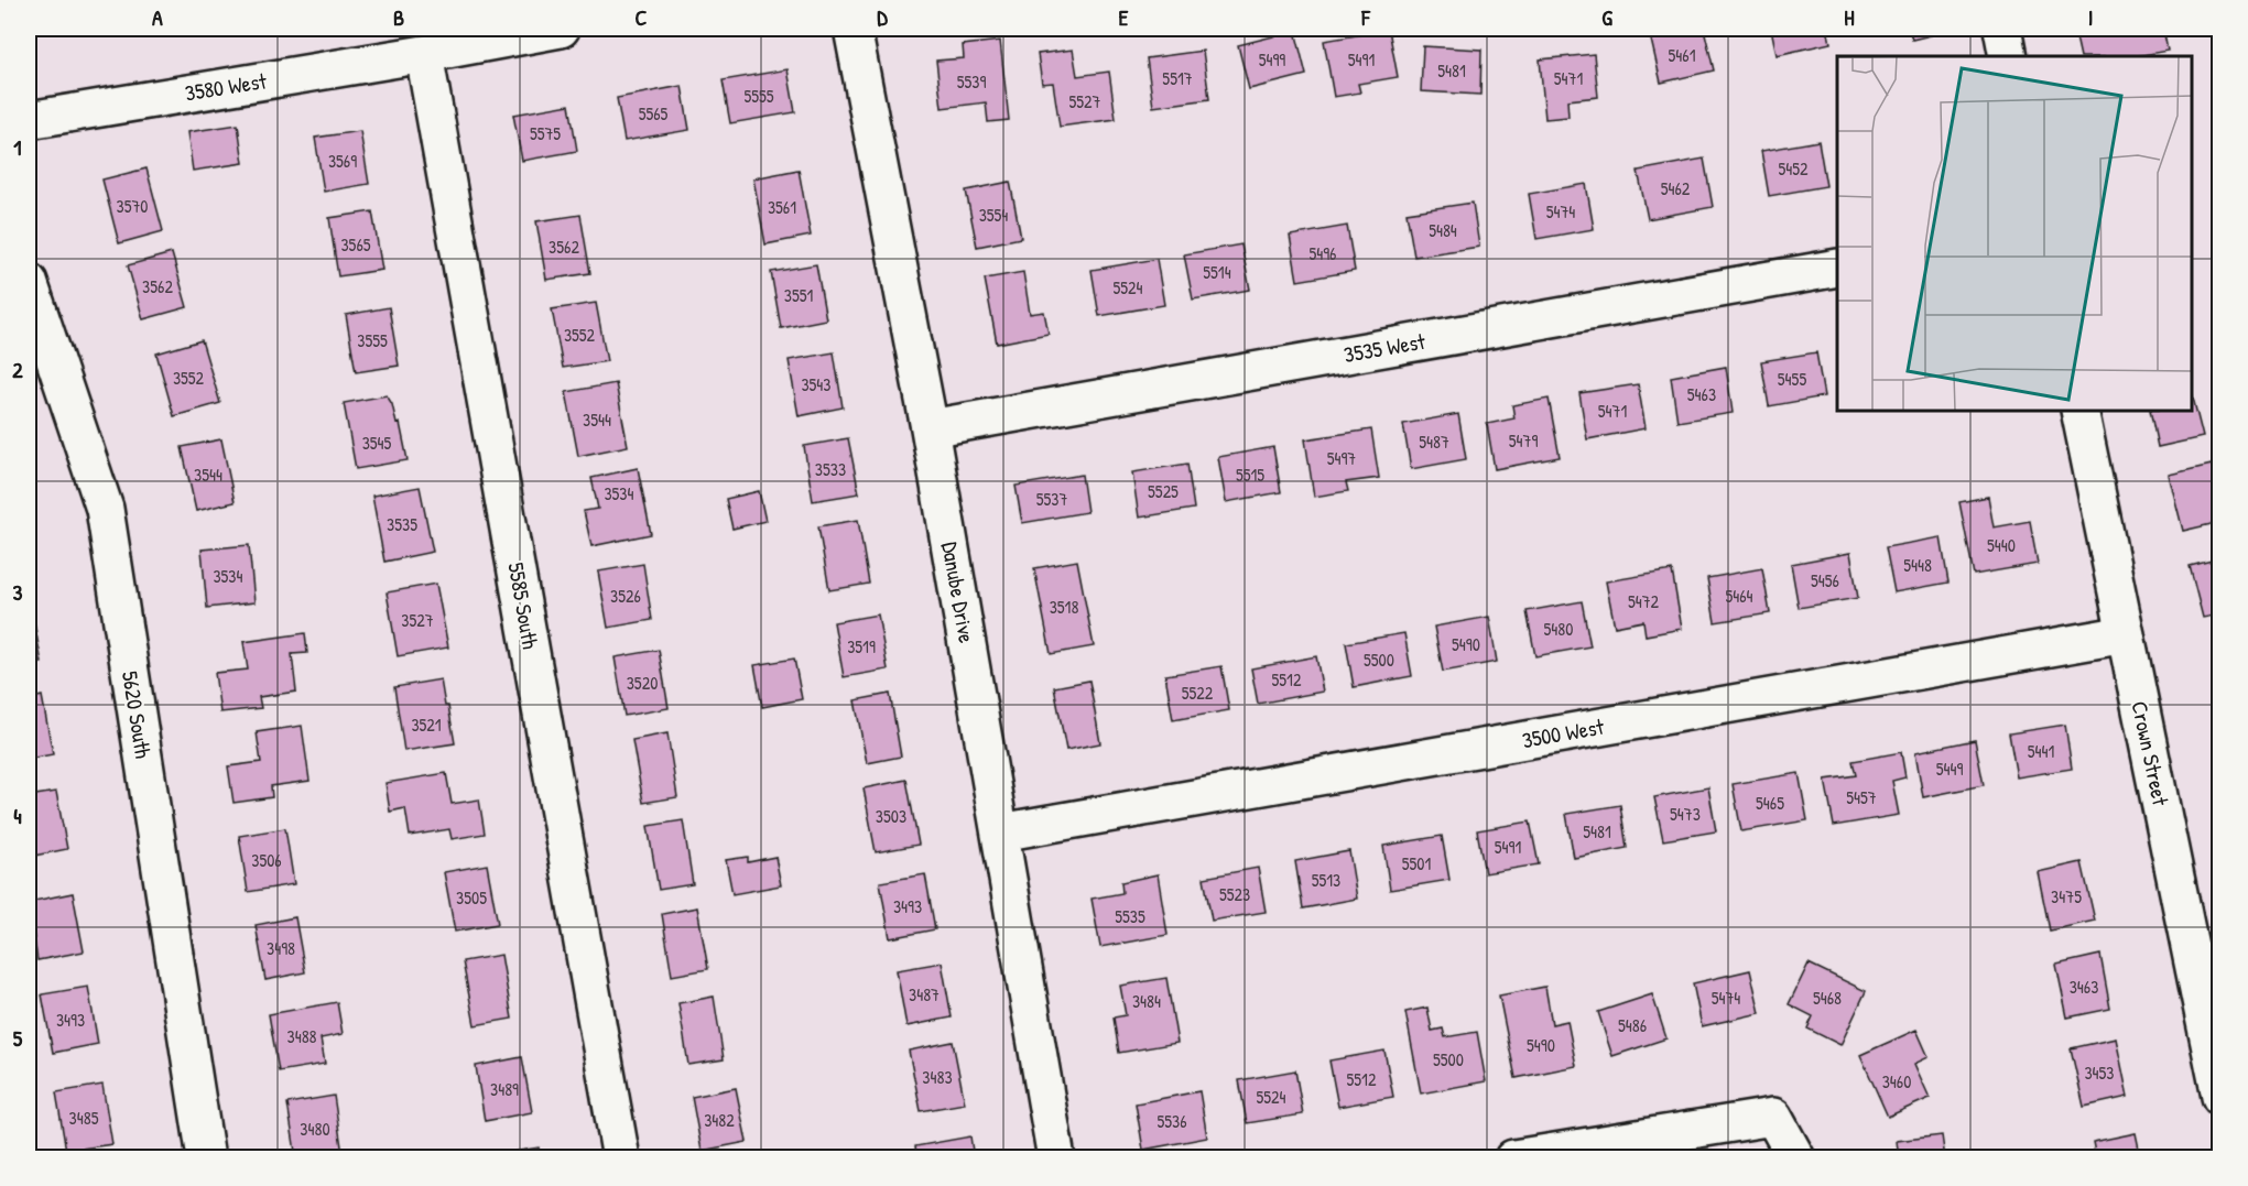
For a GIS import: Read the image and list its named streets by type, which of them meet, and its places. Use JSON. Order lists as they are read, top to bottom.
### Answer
{
  "streets": {
    "street": [
      "3580 West",
      "3535 West",
      "Danube Drive",
      "5585 South",
      "5620 South",
      "3500 West",
      "Crown Street"
    ]
  },
  "crossings": [
    ["3580 West", "5585 South"],
    ["3535 West", "Danube Drive"],
    ["Danube Drive", "3500 West"],
    ["3500 West", "Crown Street"]
  ],
  "house_numbers": [
    "5461",
    "5499",
    "5491",
    "5481",
    "5517",
    "5471",
    "5539",
    "5555",
    "5527",
    "5565",
    "5575",
    "3569",
    "5452",
    "5462",
    "3570",
    "3561",
    "5474",
    "3554",
    "5484",
    "3565",
    "3562",
    "5496",
    "5514",
    "3562",
    "5524",
    "3551",
    "3552",
    "3555",
    "3552",
    "5455",
    "3543",
    "5463",
    "5471",
    "3544",
    "5479",
    "5487",
    "3545",
    "5497",
    "3533",
    "3544",
    "5515",
    "5525",
    "3534",
    "5537",
    "3535",
    "5440",
    "5448",
    "3534",
    "5456",
    "3526",
    "5464",
    "5472",
    "3518",
    "3527",
    "5480",
    "5490",
    "3519",
    "5500",
    "5512",
    "3520",
    "5522",
    "3521",
    "5441",
    "5449",
    "5457",
    "5465",
    "5473",
    "3503",
    "5481",
    "5491",
    "3506",
    "5501",
    "5513",
    "5523",
    "3475",
    "3505",
    "3493",
    "5535",
    "3498",
    "3463",
    "3487",
    "5474",
    "5468",
    "3484",
    "3493",
    "5486",
    "3488",
    "5490",
    "5500",
    "3453",
    "3483",
    "5512",
    "3460",
    "3489",
    "5524",
    "3485",
    "3482",
    "5536",
    "3480"
  ],
  "grid": {
    "columns": [
      "A",
      "B",
      "C",
      "D",
      "E",
      "F",
      "G",
      "H",
      "I"
    ],
    "rows": [
      "1",
      "2",
      "3",
      "4",
      "5"
    ]
  }
}
